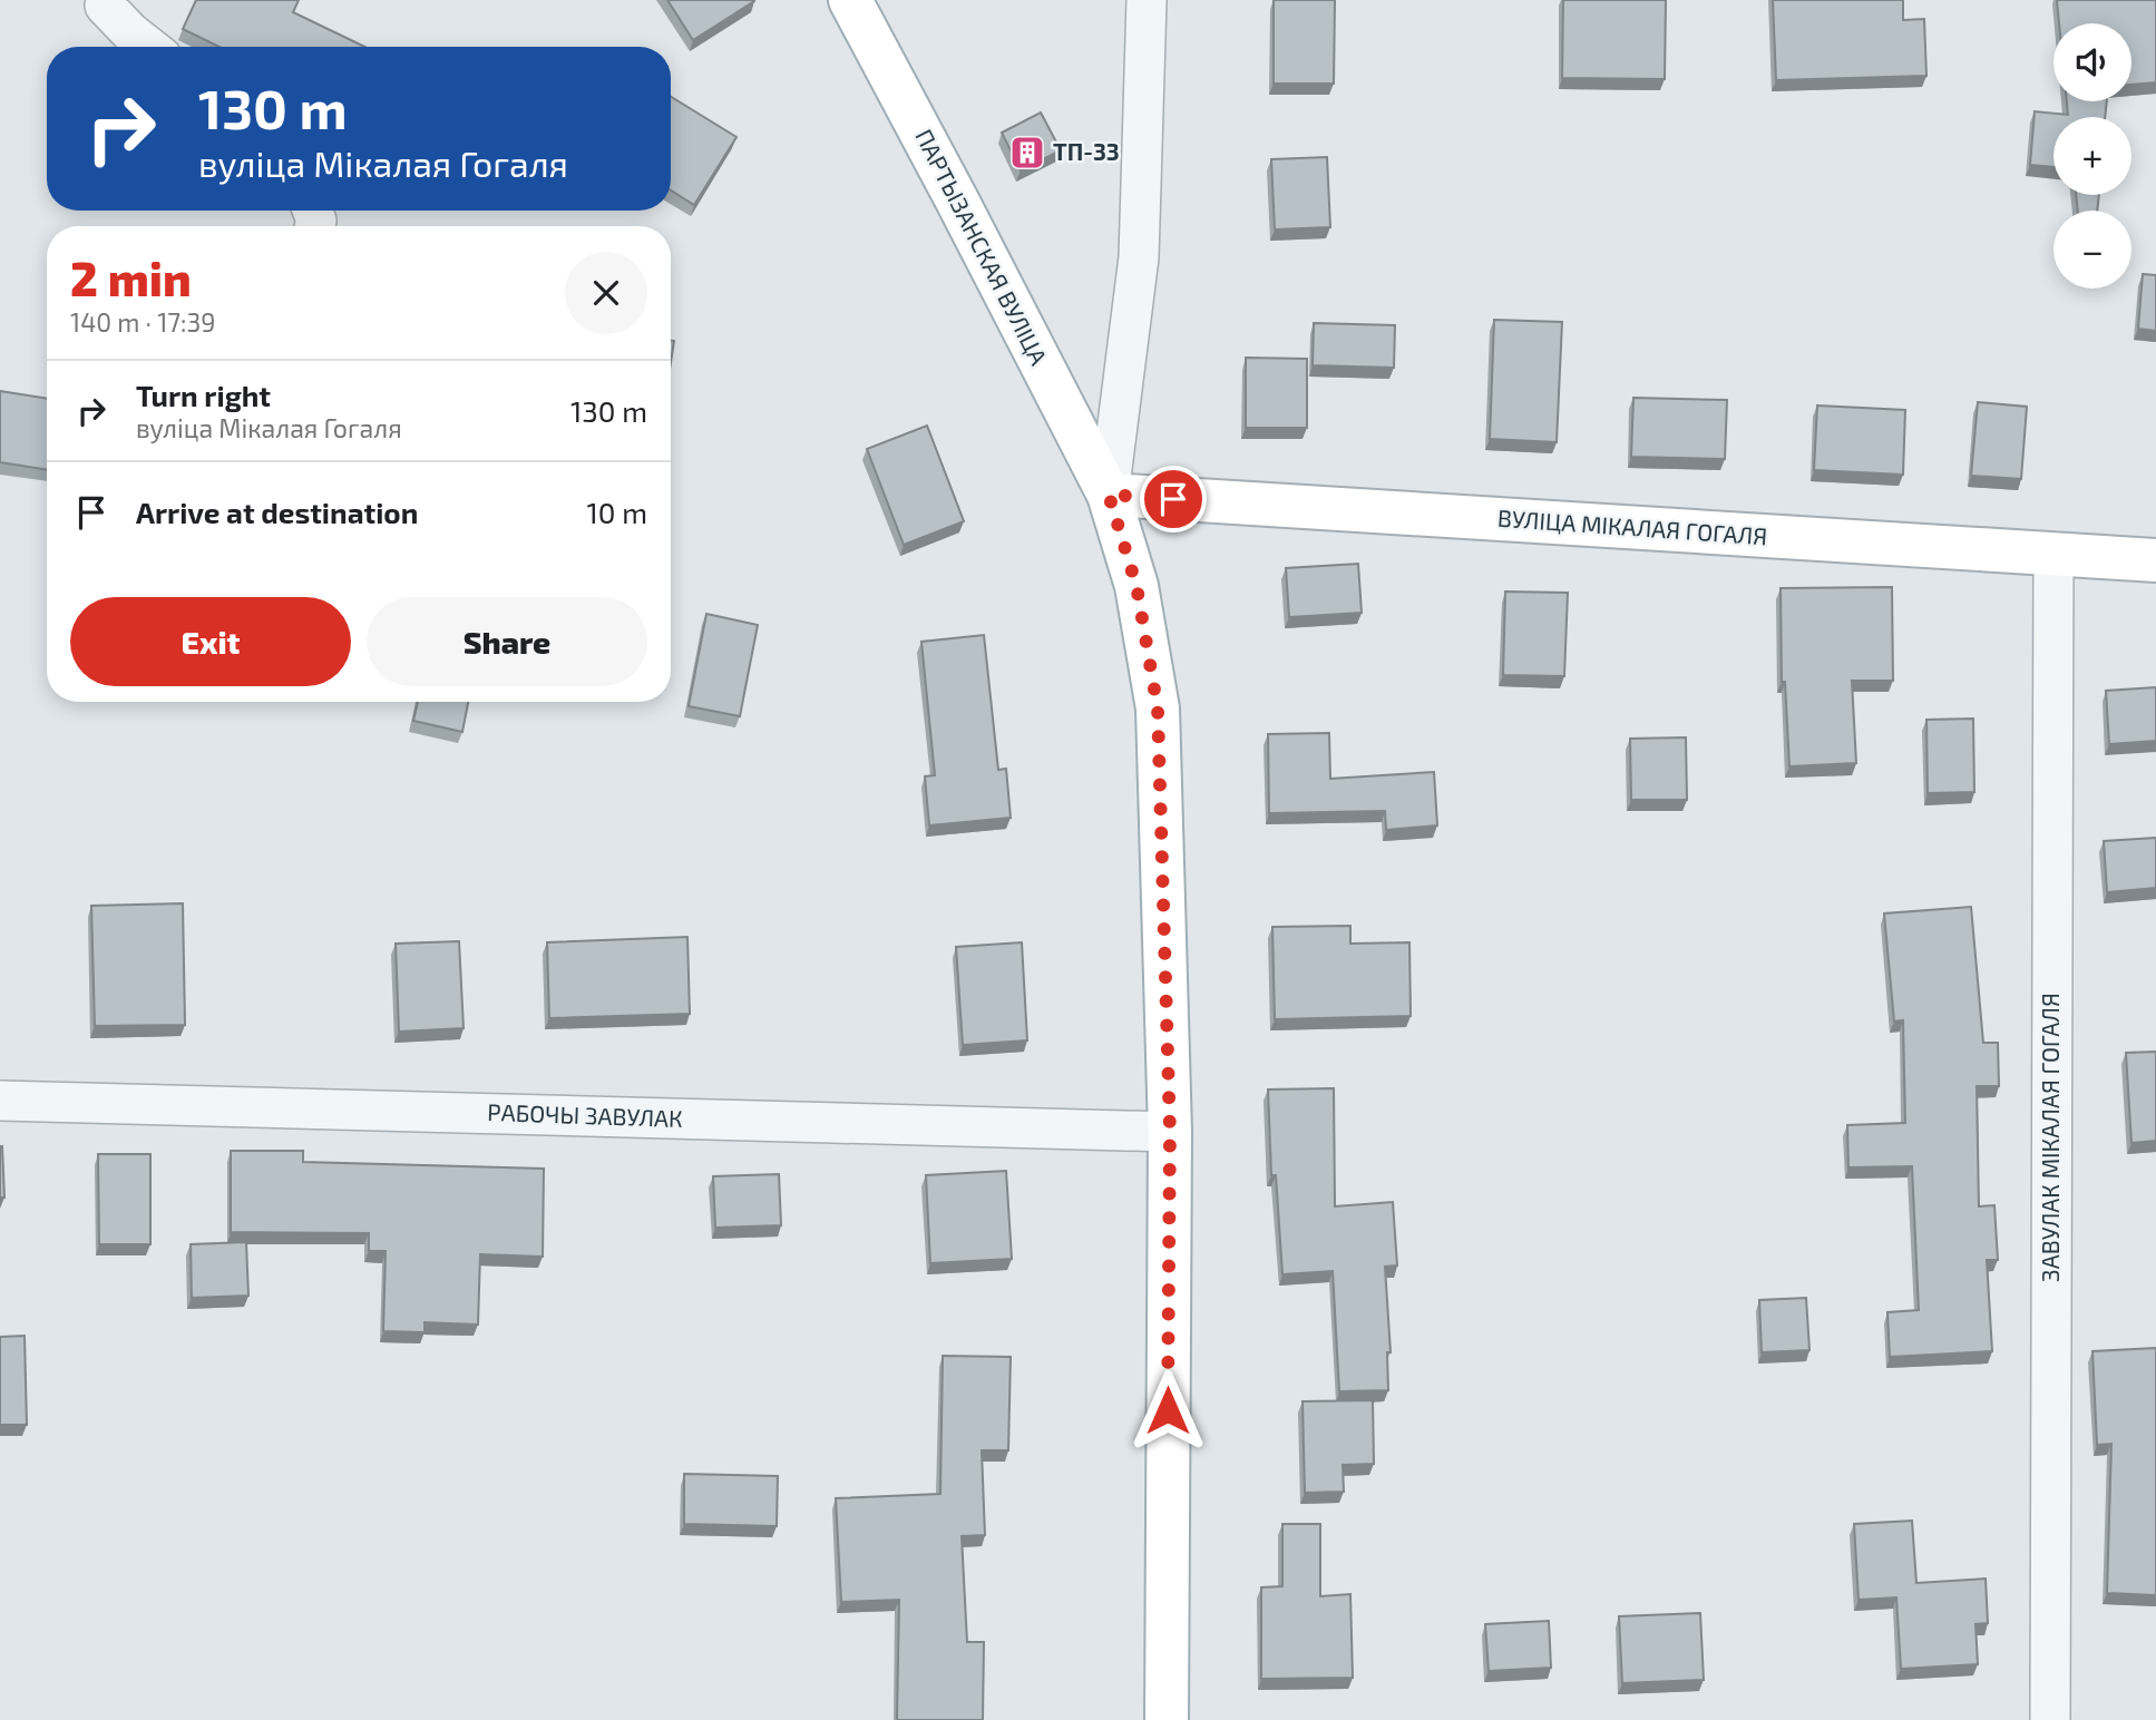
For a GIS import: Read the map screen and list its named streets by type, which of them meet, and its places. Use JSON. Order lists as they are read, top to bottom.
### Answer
{
  "streets": {
    "main road": ["ПАРТЫЗАНСКАЯ ВУЛІЦА", "ВУЛІЦА МІКАЛАЯ ГОГАЛЯ"],
    "street": ["РАБОЧЫ ЗАВУЛАК", "ЗАВУЛАК МІКАЛАЯ ГОГАЛЯ"]
  },
  "crossings": [
    ["ПАРТЫЗАНСКАЯ ВУЛІЦА", "ВУЛІЦА МІКАЛАЯ ГОГАЛЯ"],
    ["ПАРТЫЗАНСКАЯ ВУЛІЦА", "РАБОЧЫ ЗАВУЛАК"],
    ["ВУЛІЦА МІКАЛАЯ ГОГАЛЯ", "ЗАВУЛАК МІКАЛАЯ ГОГАЛЯ"]
  ],
  "places": {
    "building": ["ТП-33"]
  },
  "page": {
    "map_buttons": ["+", "−"],
    "turn": ["130 m", "вуліца Мікалая Гогаля"],
    "heading": ["2 min", "140 m · 17:39"],
    "list": [
      {
        "name": "Turn right",
        "note": "вуліца Мікалая Гогаля",
        "value": "130 m"
      },
      {
        "name": "Arrive at destination",
        "value": "10 m"
      }
    ],
    "buttons": ["Exit", "Share"]
  }
}
